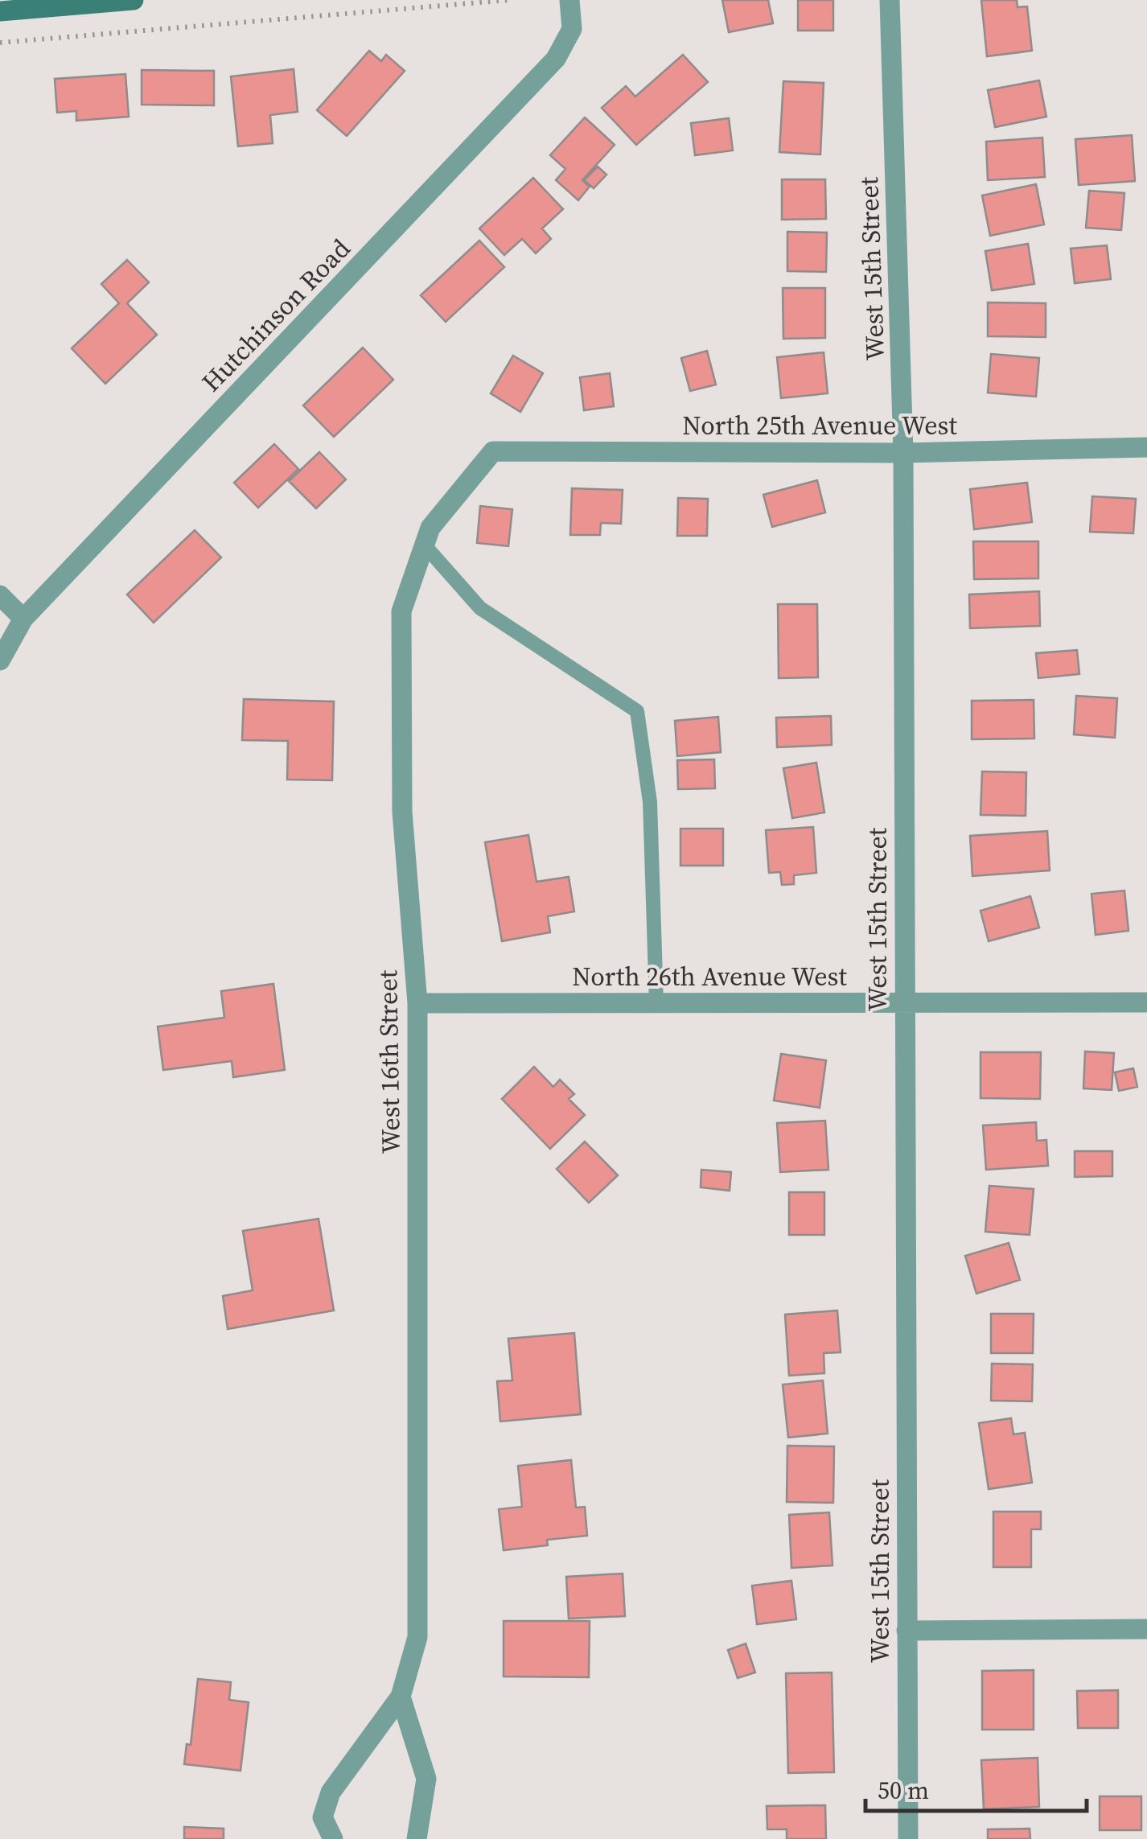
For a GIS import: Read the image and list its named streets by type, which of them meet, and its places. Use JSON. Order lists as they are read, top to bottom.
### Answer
{
  "streets": {
    "street": [
      "West 15th Street",
      "Hutchinson Road",
      "North 25th Avenue West",
      "North 26th Avenue West",
      "West 16th Street"
    ]
  },
  "crossings": [
    ["West 15th Street", "North 25th Avenue West"],
    ["West 15th Street", "North 26th Avenue West"],
    ["North 25th Avenue West", "West 16th Street"],
    ["North 26th Avenue West", "West 16th Street"]
  ],
  "scale_bar": "50 m"
}
